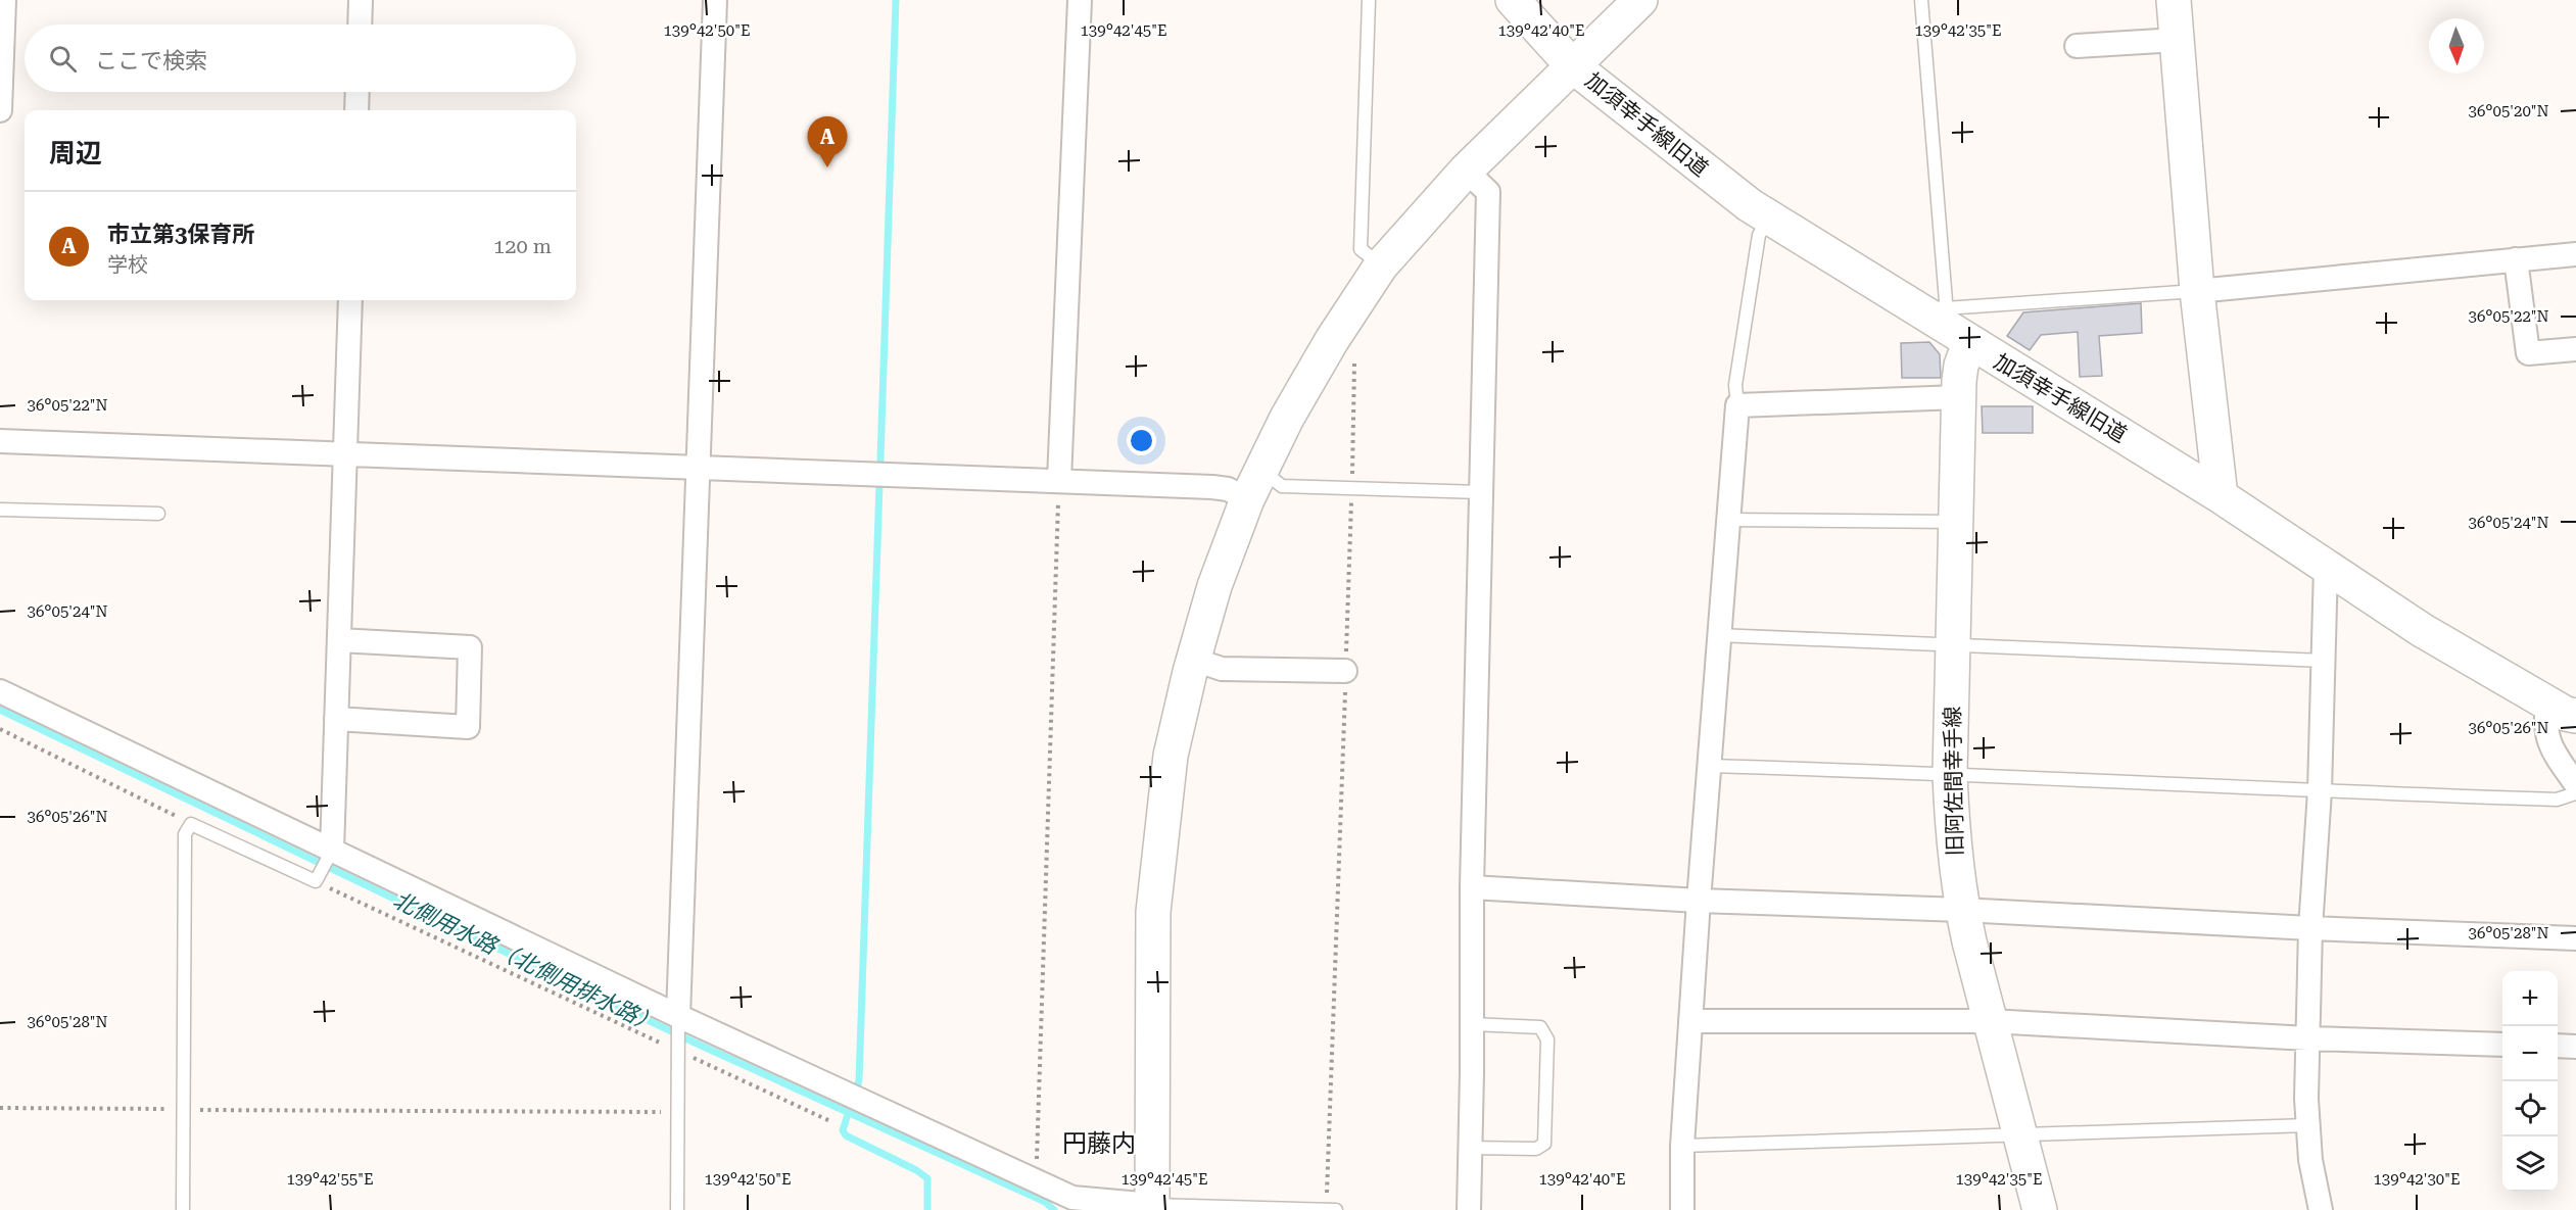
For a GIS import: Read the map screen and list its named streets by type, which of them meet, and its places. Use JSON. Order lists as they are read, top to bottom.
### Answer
{
  "streets": {
    "street": ["加須幸手線旧道", "旧阿佐間幸手線"]
  },
  "crossings": [
    ["加須幸手線旧道", "旧阿佐間幸手線"]
  ],
  "districts": ["円藤内"],
  "water": ["北側用水路（北側用排水路）"],
  "north": "bottom",
  "page": {
    "search": "ここで検索",
    "heading": "周辺",
    "pins": "A",
    "list": [
      {
        "mark": "A",
        "name": "市立第3保育所",
        "note": "学校",
        "value": "120 m"
      }
    ],
    "map_buttons": ["+", "−"]
  },
  "coordinates": [
    "139°42'50\"E",
    "139°42'45\"E",
    "139°42'40\"E",
    "139°42'35\"E",
    "36°05'20\"N",
    "36°05'22\"N",
    "36°05'24\"N",
    "36°05'26\"N",
    "36°05'28\"N",
    "139°42'55\"E",
    "139°42'30\"E"
  ]
}
